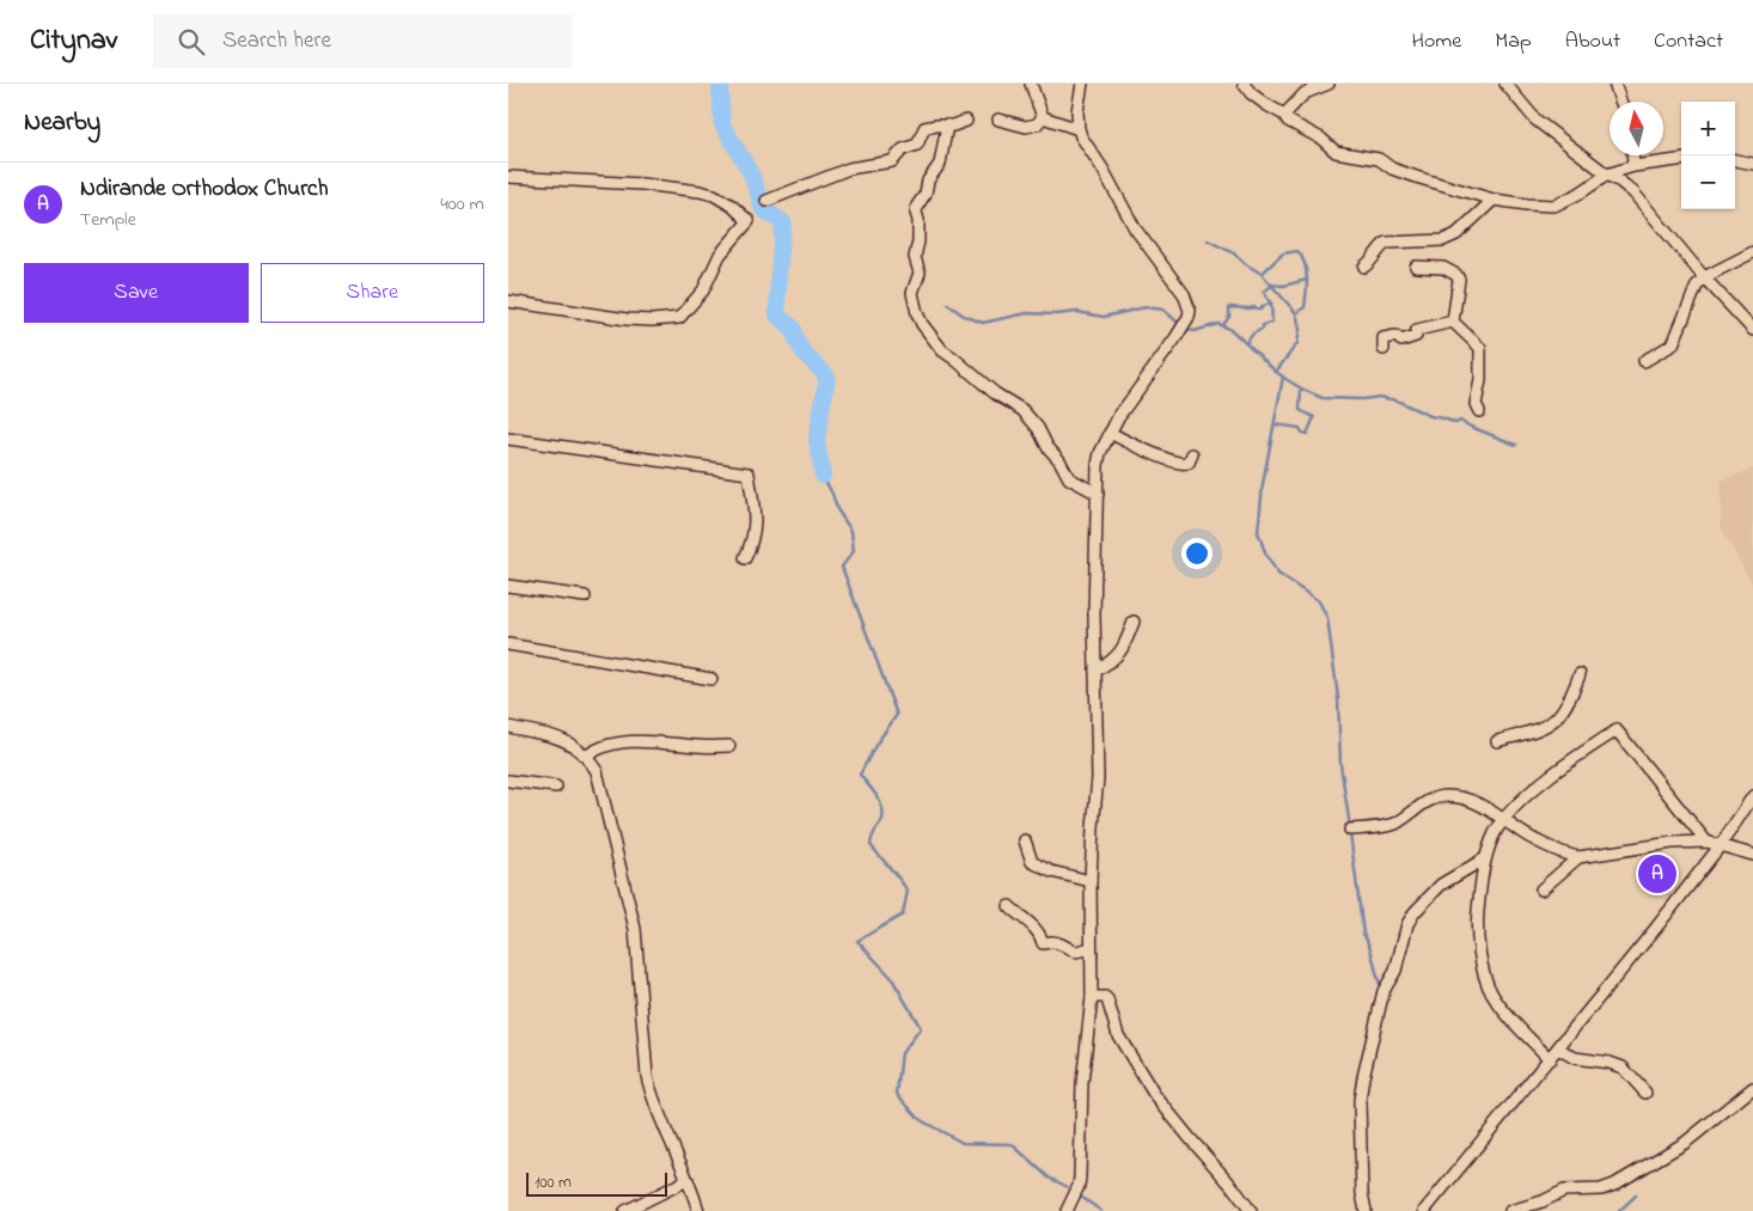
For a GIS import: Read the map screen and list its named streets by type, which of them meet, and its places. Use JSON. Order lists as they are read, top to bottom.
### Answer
{
  "scale_bar": "100 m",
  "north": "top",
  "page": {
    "header": "Citynav",
    "search": "Search here",
    "nav": [
      "Home",
      "Map",
      "About",
      "Contact"
    ],
    "heading": "Nearby",
    "map_buttons": ["+", "−"],
    "list": [
      {
        "mark": "A",
        "name": "Ndirande Orthodox Church",
        "note": "Temple",
        "value": "400 m"
      }
    ],
    "buttons": ["Save", "Share"],
    "pins": "A",
    "scale": "100 m"
  }
}
